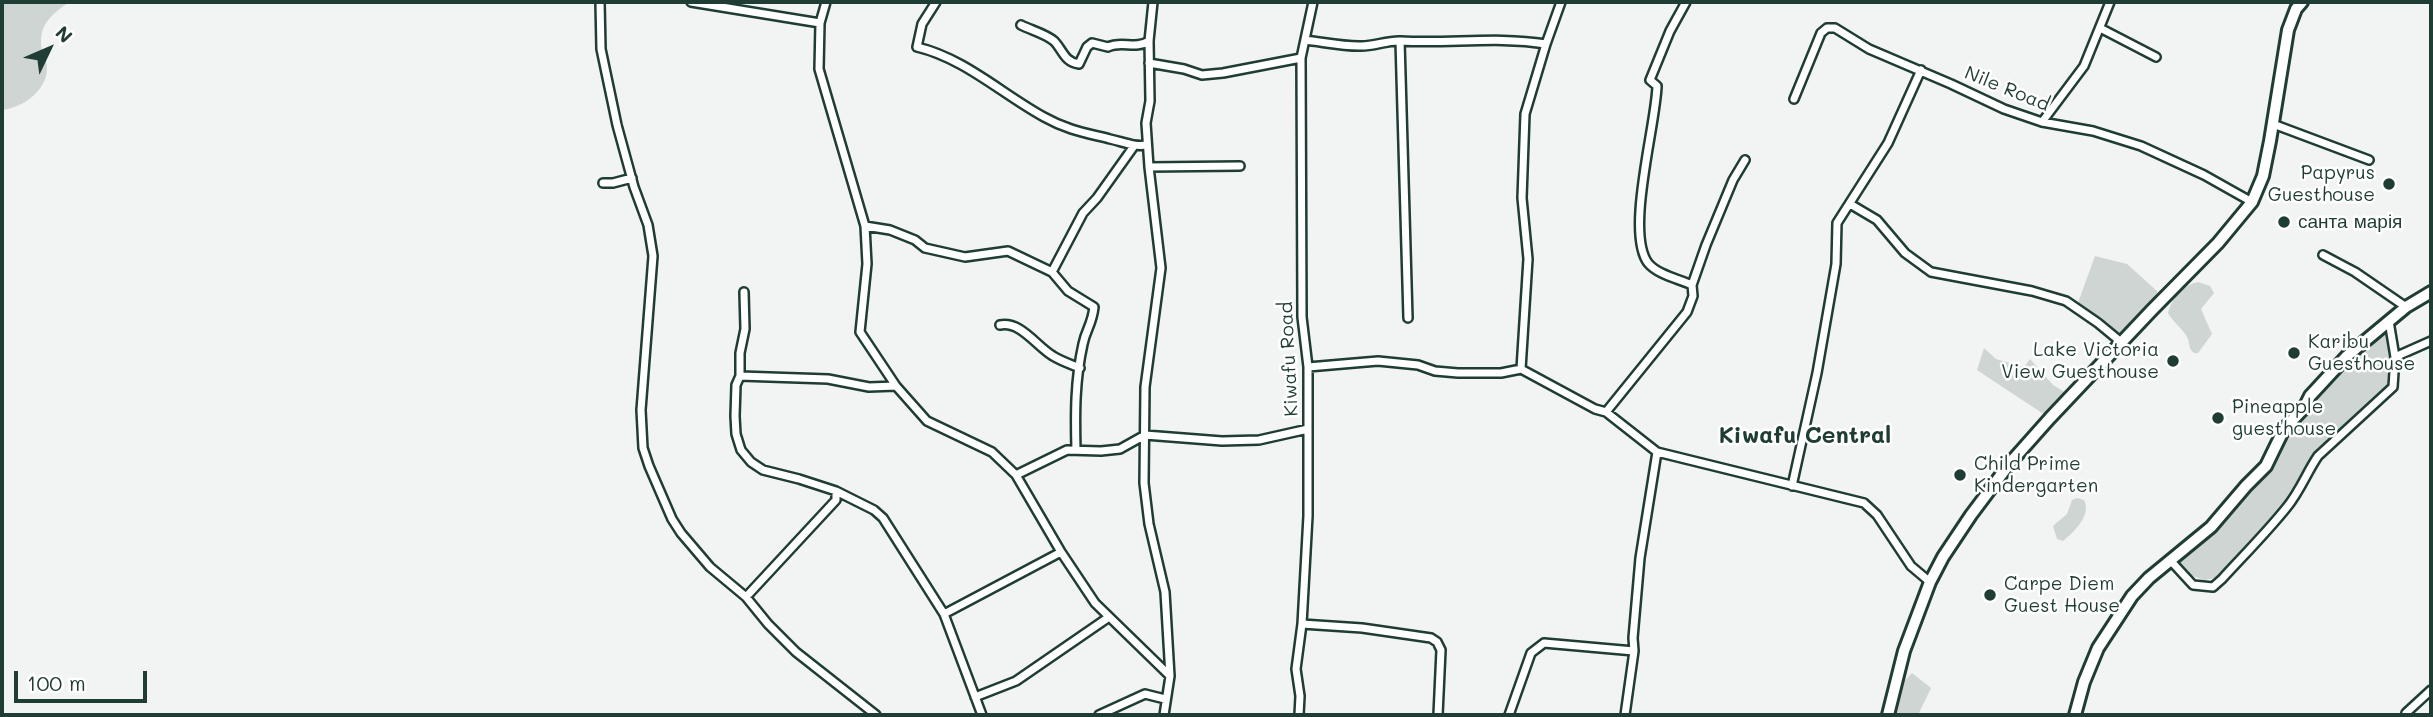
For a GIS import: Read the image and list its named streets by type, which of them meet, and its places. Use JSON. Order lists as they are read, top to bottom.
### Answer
{
  "streets": {
    "street": ["Nile Road", "Kiwafu Road"]
  },
  "districts": ["Kiwafu Central"],
  "places": [
    "Papyrus Guesthouse",
    "санта марія",
    "Karibu Guesthouse",
    "Lake Victoria View Guesthouse",
    "Pineapple guesthouse",
    "Child Prime Kindergarten",
    "Carpe Diem Guest House"
  ],
  "scale_bar": "100 m",
  "north": "top right"
}
